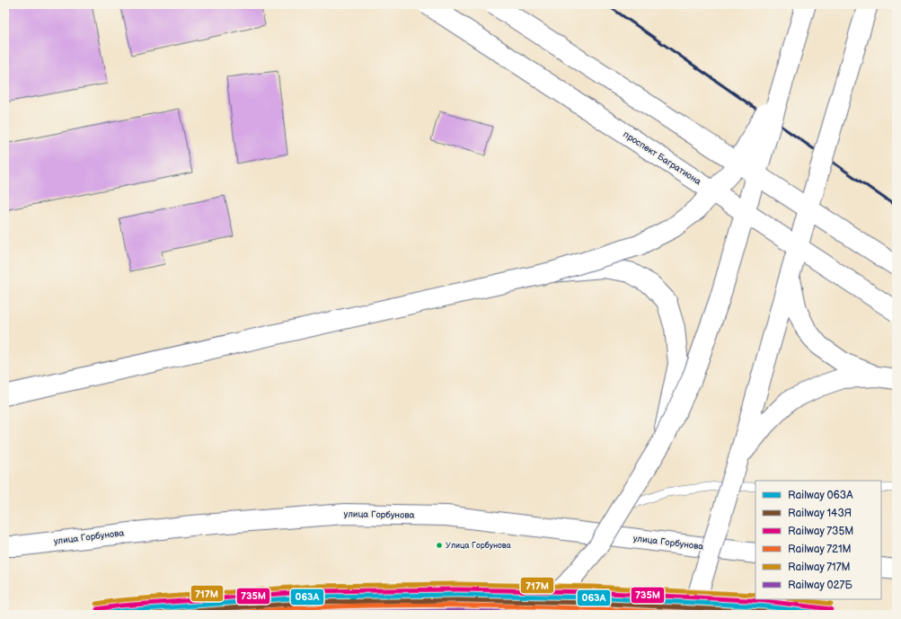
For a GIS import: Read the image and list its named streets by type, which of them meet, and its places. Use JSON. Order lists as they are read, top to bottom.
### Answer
{
  "streets": {
    "main road": ["проспект Багратиона", "улица Горбунова"]
  },
  "places": ["Улица Горбунова"],
  "lines": [
    "rail line 717М",
    "rail line 735М",
    "rail line 063А",
    "rail line 143Я",
    "rail line 721М",
    "rail line 027Б"
  ],
  "legend": [
    "Railway 063А",
    "Railway 143Я",
    "Railway 735М",
    "Railway 721М",
    "Railway 717М",
    "Railway 027Б"
  ]
}
